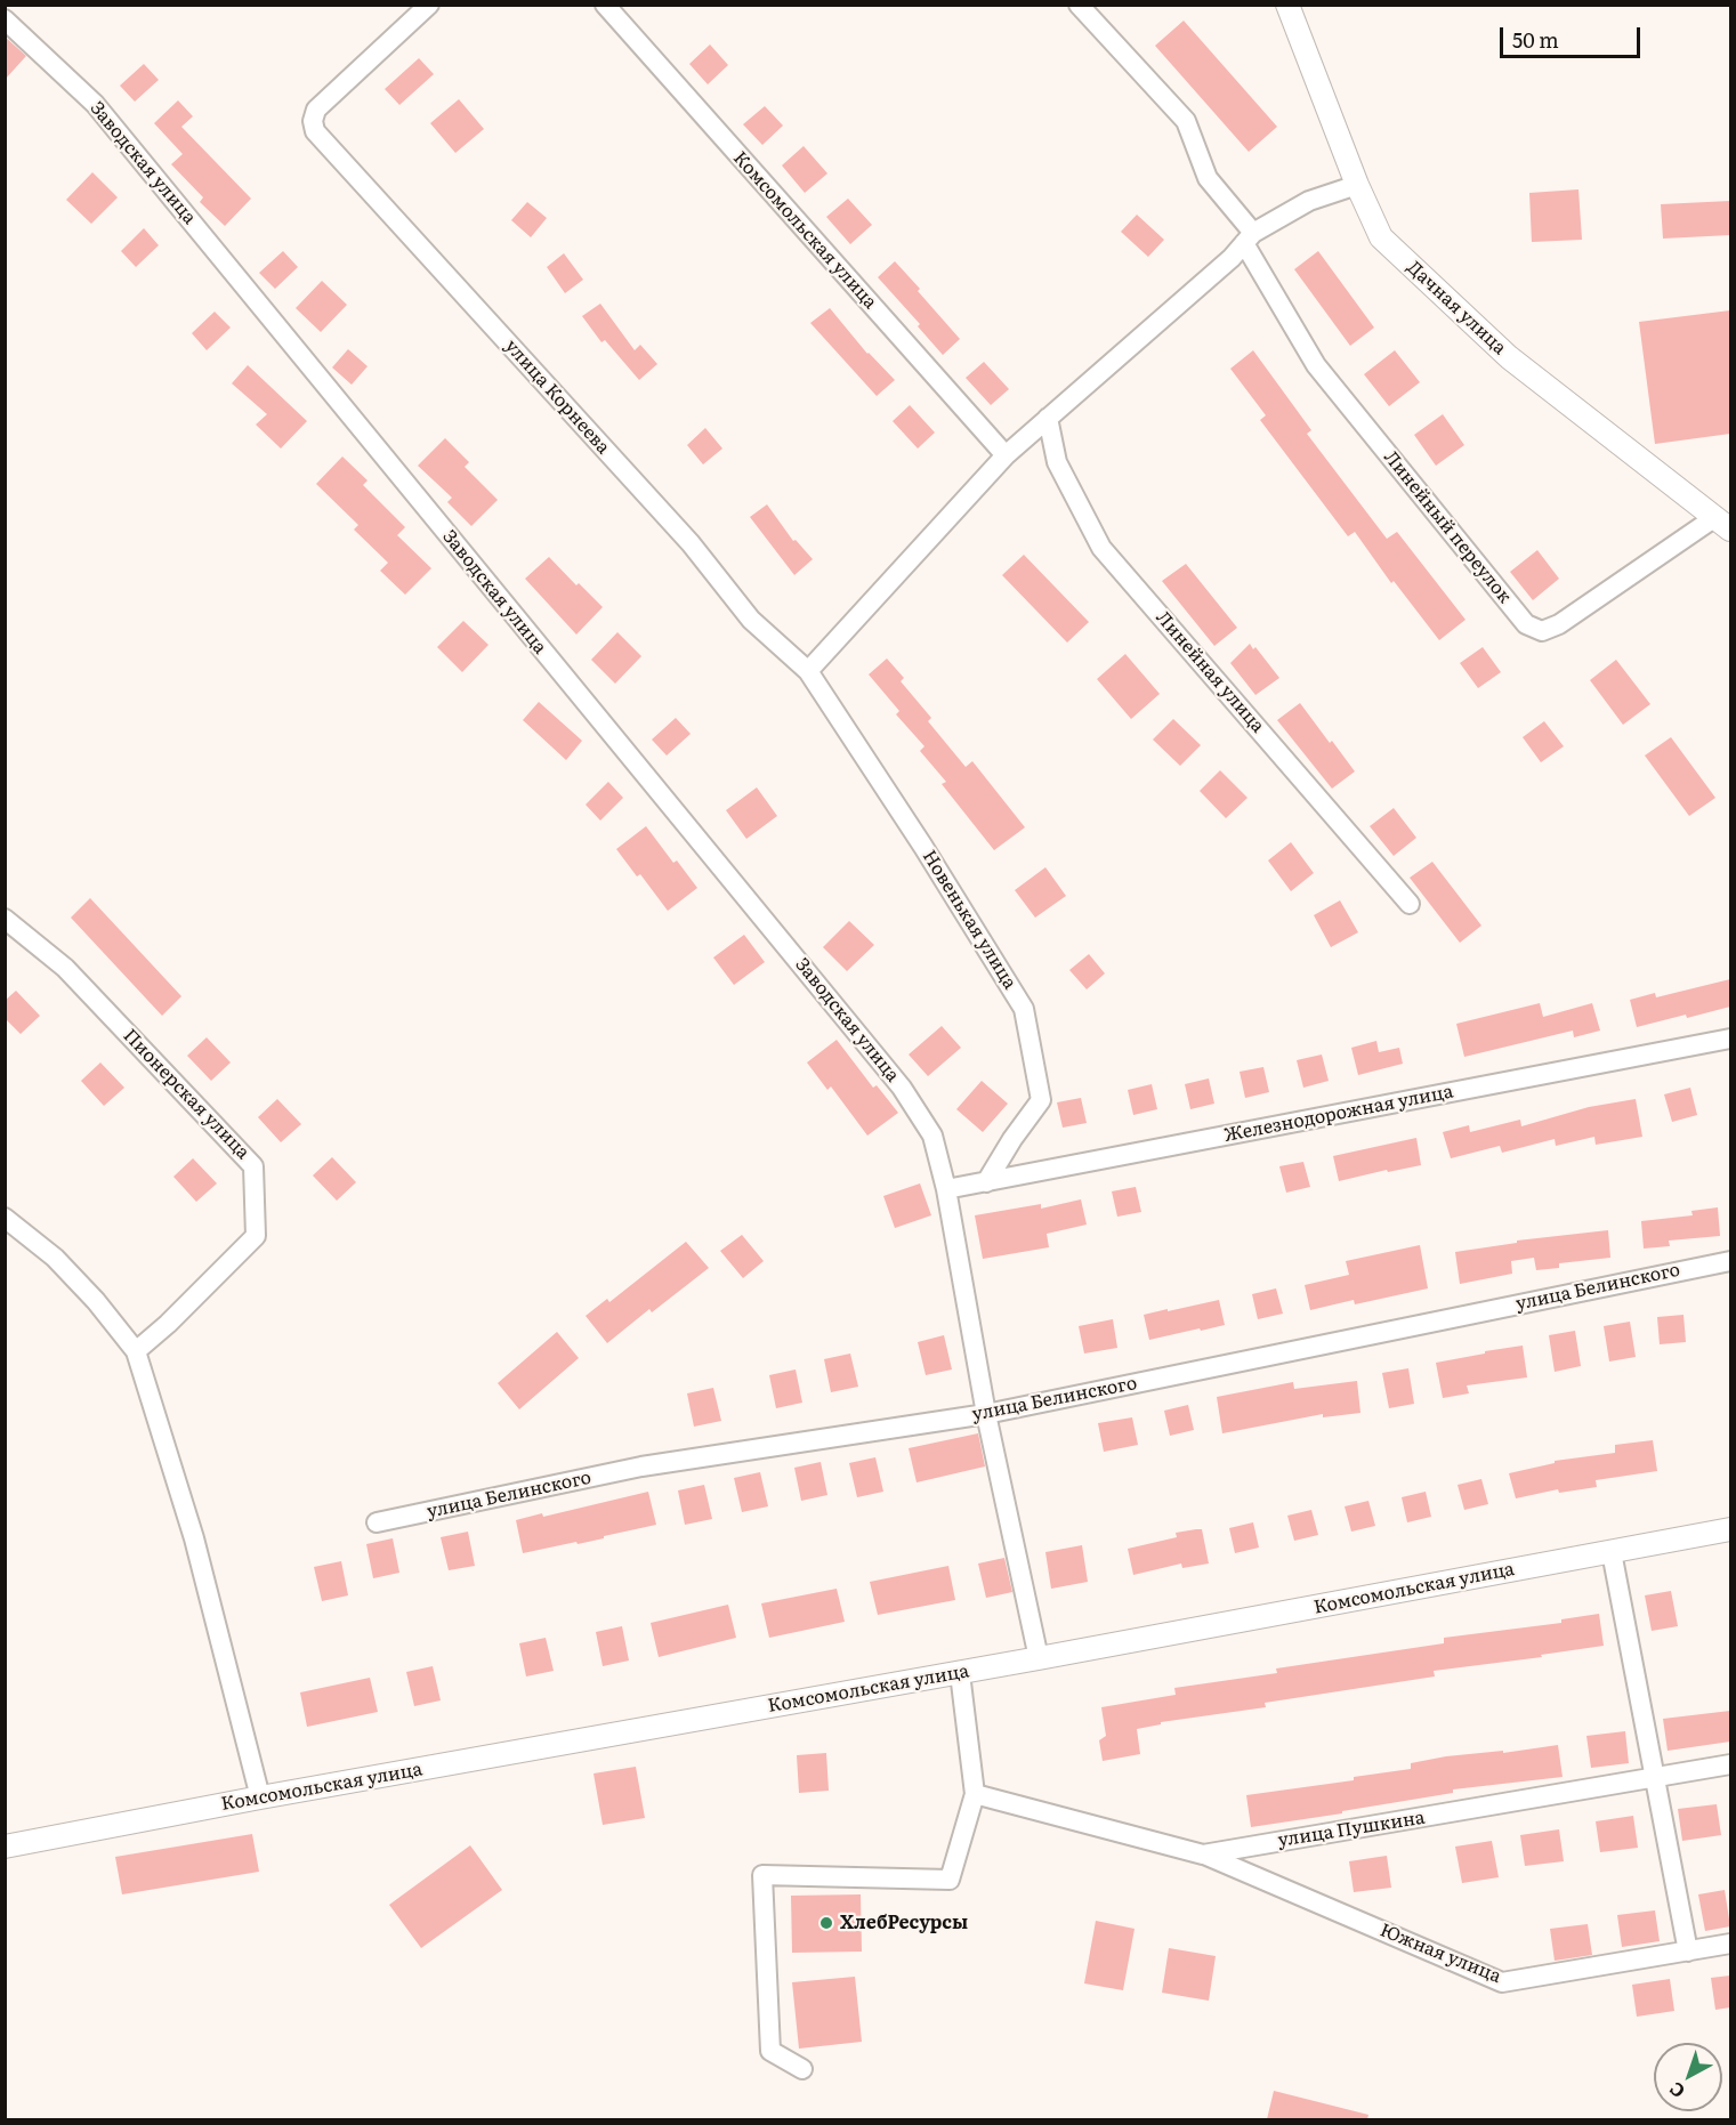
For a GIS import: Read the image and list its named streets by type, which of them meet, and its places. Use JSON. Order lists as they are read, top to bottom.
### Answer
{
  "streets": {
    "street": [
      "Заводская улица",
      "Комсомольская улица",
      "Дачная улица",
      "улица Корнеева",
      "Линейный переулок",
      "Линейная улица",
      "Новенькая улица",
      "Пионерская улица",
      "Железнодорожная улица",
      "улица Белинского",
      "улица Пушкина",
      "Южная улица"
    ]
  },
  "crossings": [
    ["Заводская улица", "Комсомольская улица"],
    ["Заводская улица", "Железнодорожная улица"],
    ["Заводская улица", "улица Белинского"],
    ["Дачная улица", "Линейный переулок"],
    ["улица Корнеева", "Новенькая улица"],
    ["Новенькая улица", "Железнодорожная улица"],
    ["улица Пушкина", "Южная улица"]
  ],
  "places": ["ХлебРесурсы"],
  "scale_bar": "50 m",
  "north": "bottom left"
}
